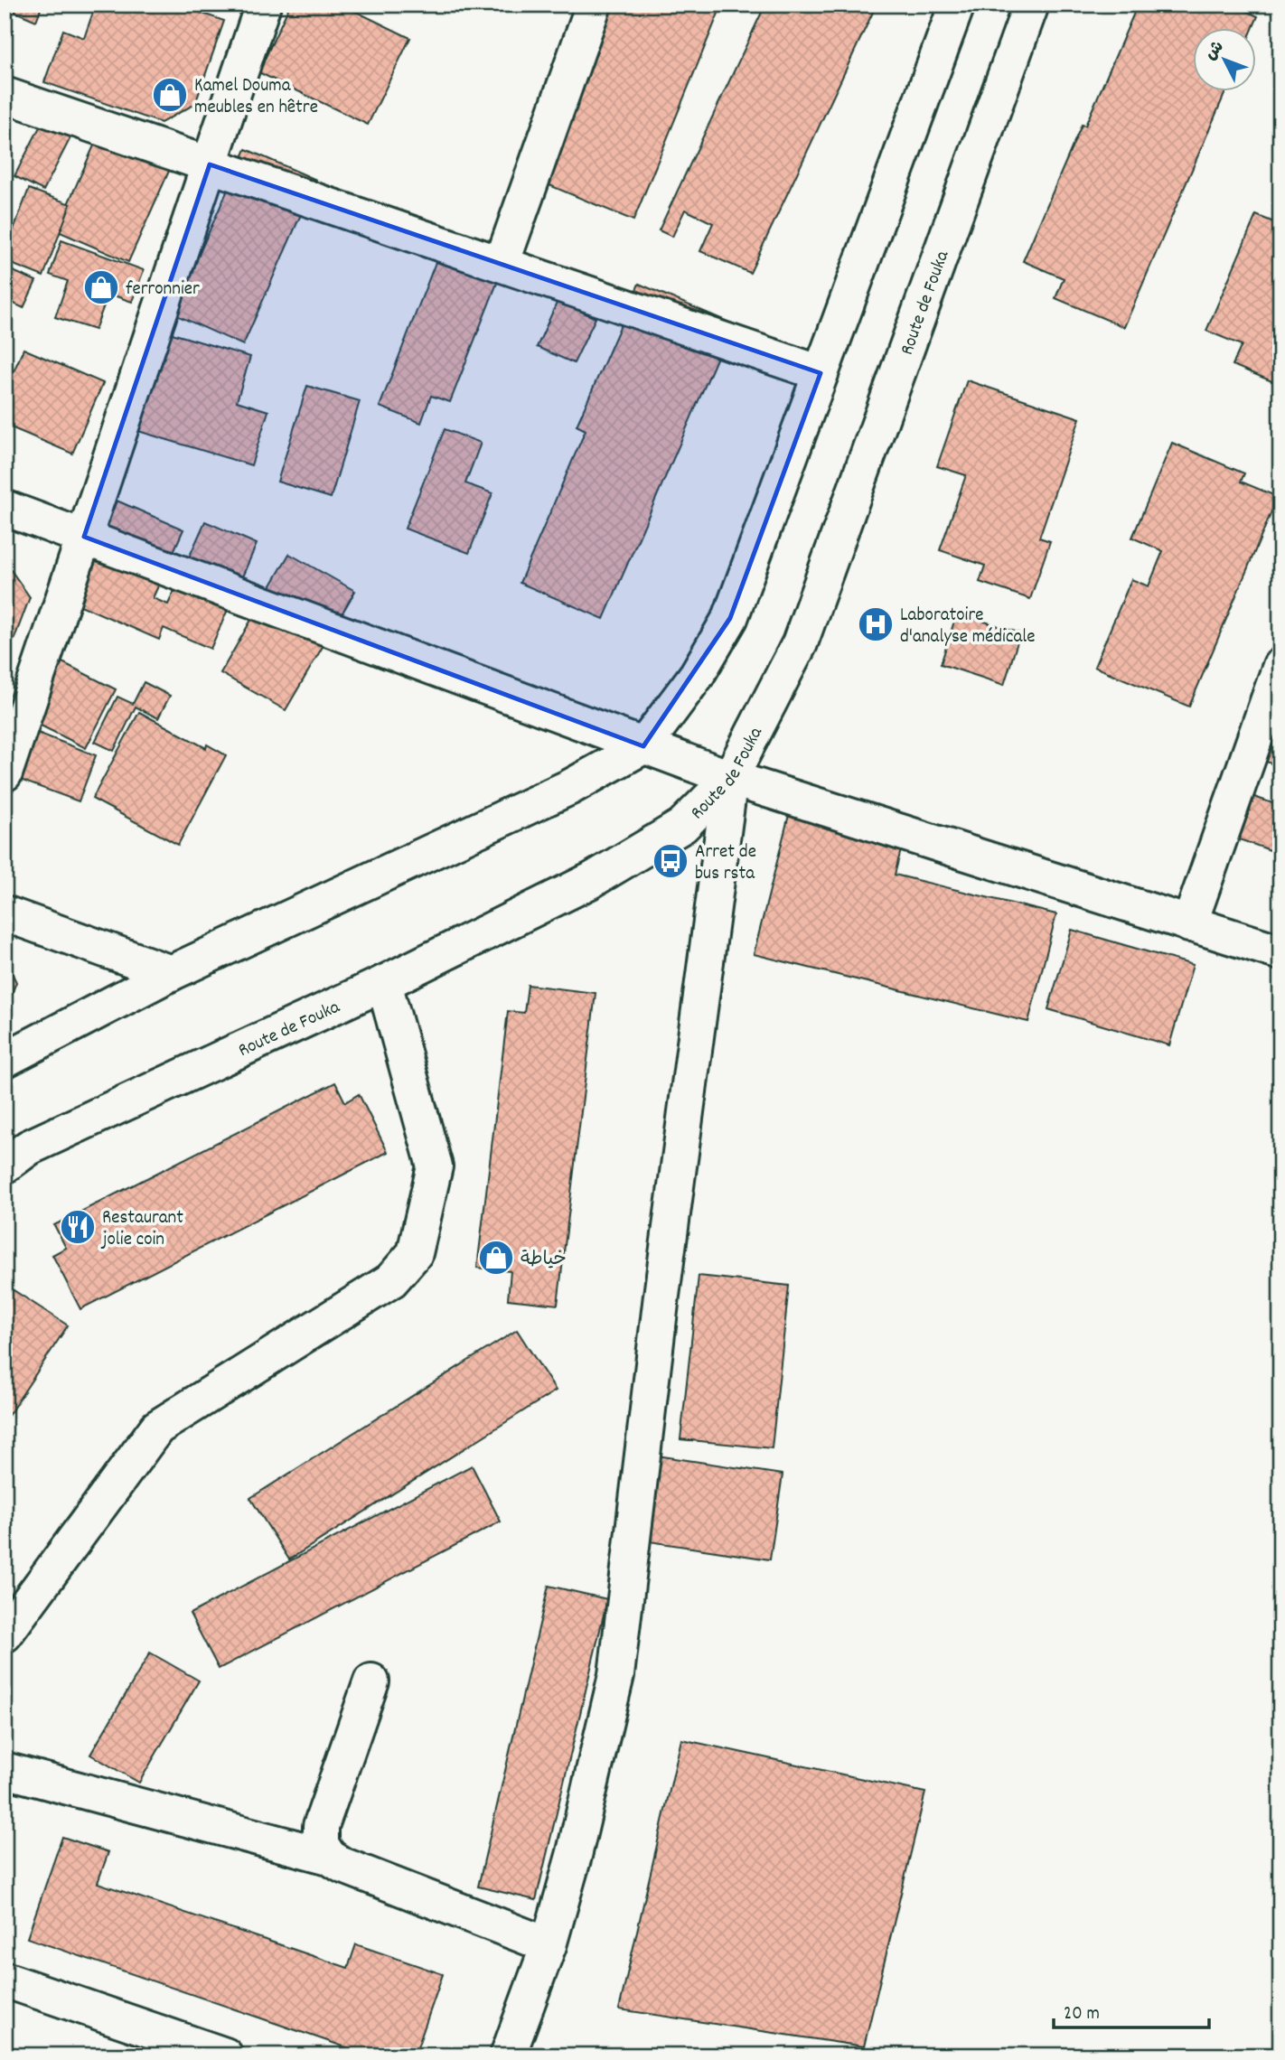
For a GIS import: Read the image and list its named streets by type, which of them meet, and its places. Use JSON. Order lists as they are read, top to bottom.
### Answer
{
  "streets": {
    "street": ["Route de Fouka"]
  },
  "places": {
    "shop": ["Kamel Douma meubles en hêtre", "ferronnier", "خياطة"],
    "hospital": ["Laboratoire d'analyse médicale"],
    "bus stop": ["Arret de bus rsta"],
    "restaurant": ["Restaurant jolie coin"]
  },
  "scale_bar": "20 m",
  "north": "top left"
}
